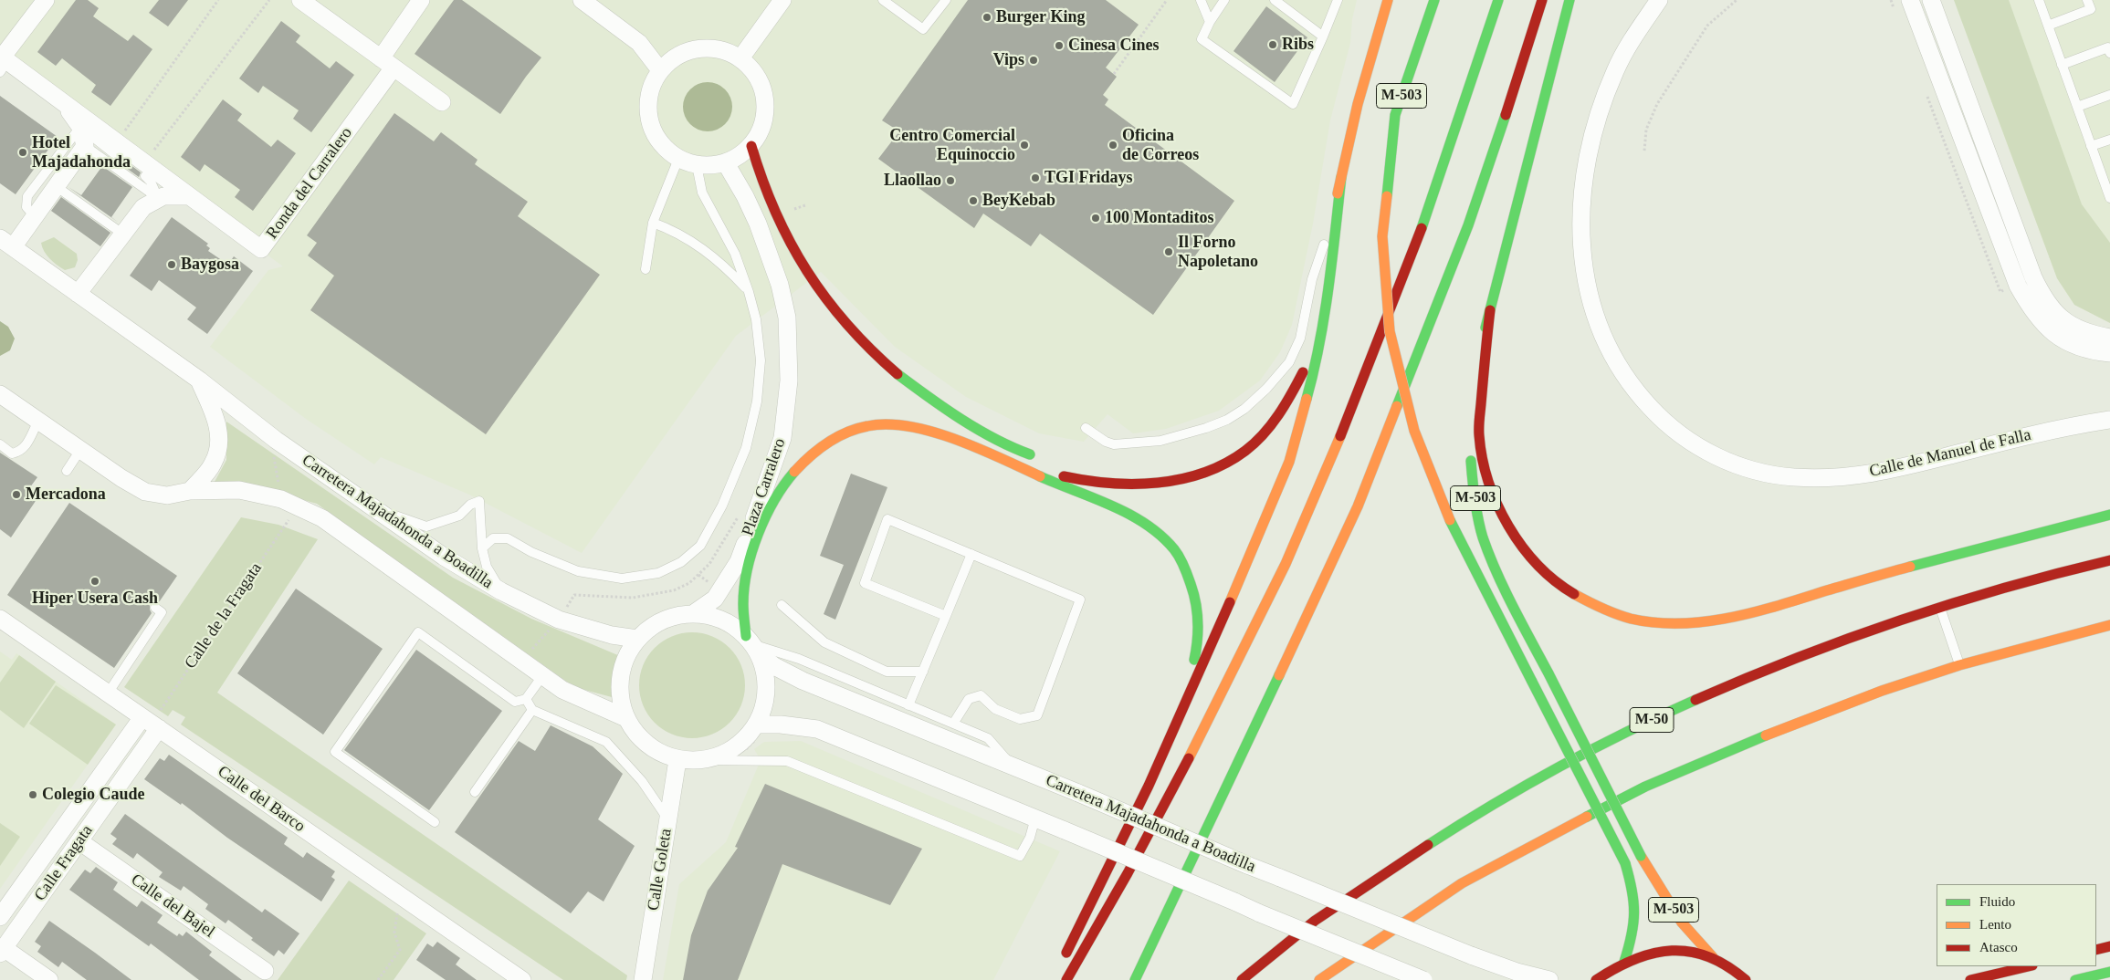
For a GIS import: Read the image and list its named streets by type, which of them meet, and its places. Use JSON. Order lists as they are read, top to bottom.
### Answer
{
  "streets": {
    "main road": ["M-503", "M-50"],
    "street": [
      "Ronda del Carralero",
      "Calle de Manuel de Falla",
      "Plaza Carralero",
      "Carretera Majadahonda a Boadilla",
      "Calle del Barco",
      "Calle Fragata",
      "Calle Goleta",
      "Calle del Bajel"
    ],
    "path": ["Calle de la Fragata"]
  },
  "crossings": [
    ["Plaza Carralero", "Carretera Majadahonda a Boadilla"],
    ["Plaza Carralero", "Calle Goleta"],
    ["Carretera Majadahonda a Boadilla", "Calle Goleta"],
    ["Calle de la Fragata", "Calle del Barco"],
    ["Calle de la Fragata", "Calle Fragata"],
    ["Calle del Barco", "Calle Fragata"],
    ["Calle Fragata", "Calle del Bajel"]
  ],
  "places": [
    "Burger King",
    "Ribs",
    "Cinesa Cines",
    "Vips",
    "Centro Comercial Equinoccio",
    "Oficina de Correos",
    "Hotel Majadahonda",
    "TGI Fridays",
    "Llaollao",
    "BeyKebab",
    "100 Montaditos",
    "Il Forno Napoletano",
    "Baygosa",
    "Mercadona",
    "Hiper Usera Cash",
    "Colegio Caude"
  ],
  "legend": ["Fluido", "Lento", "Atasco"]
}
